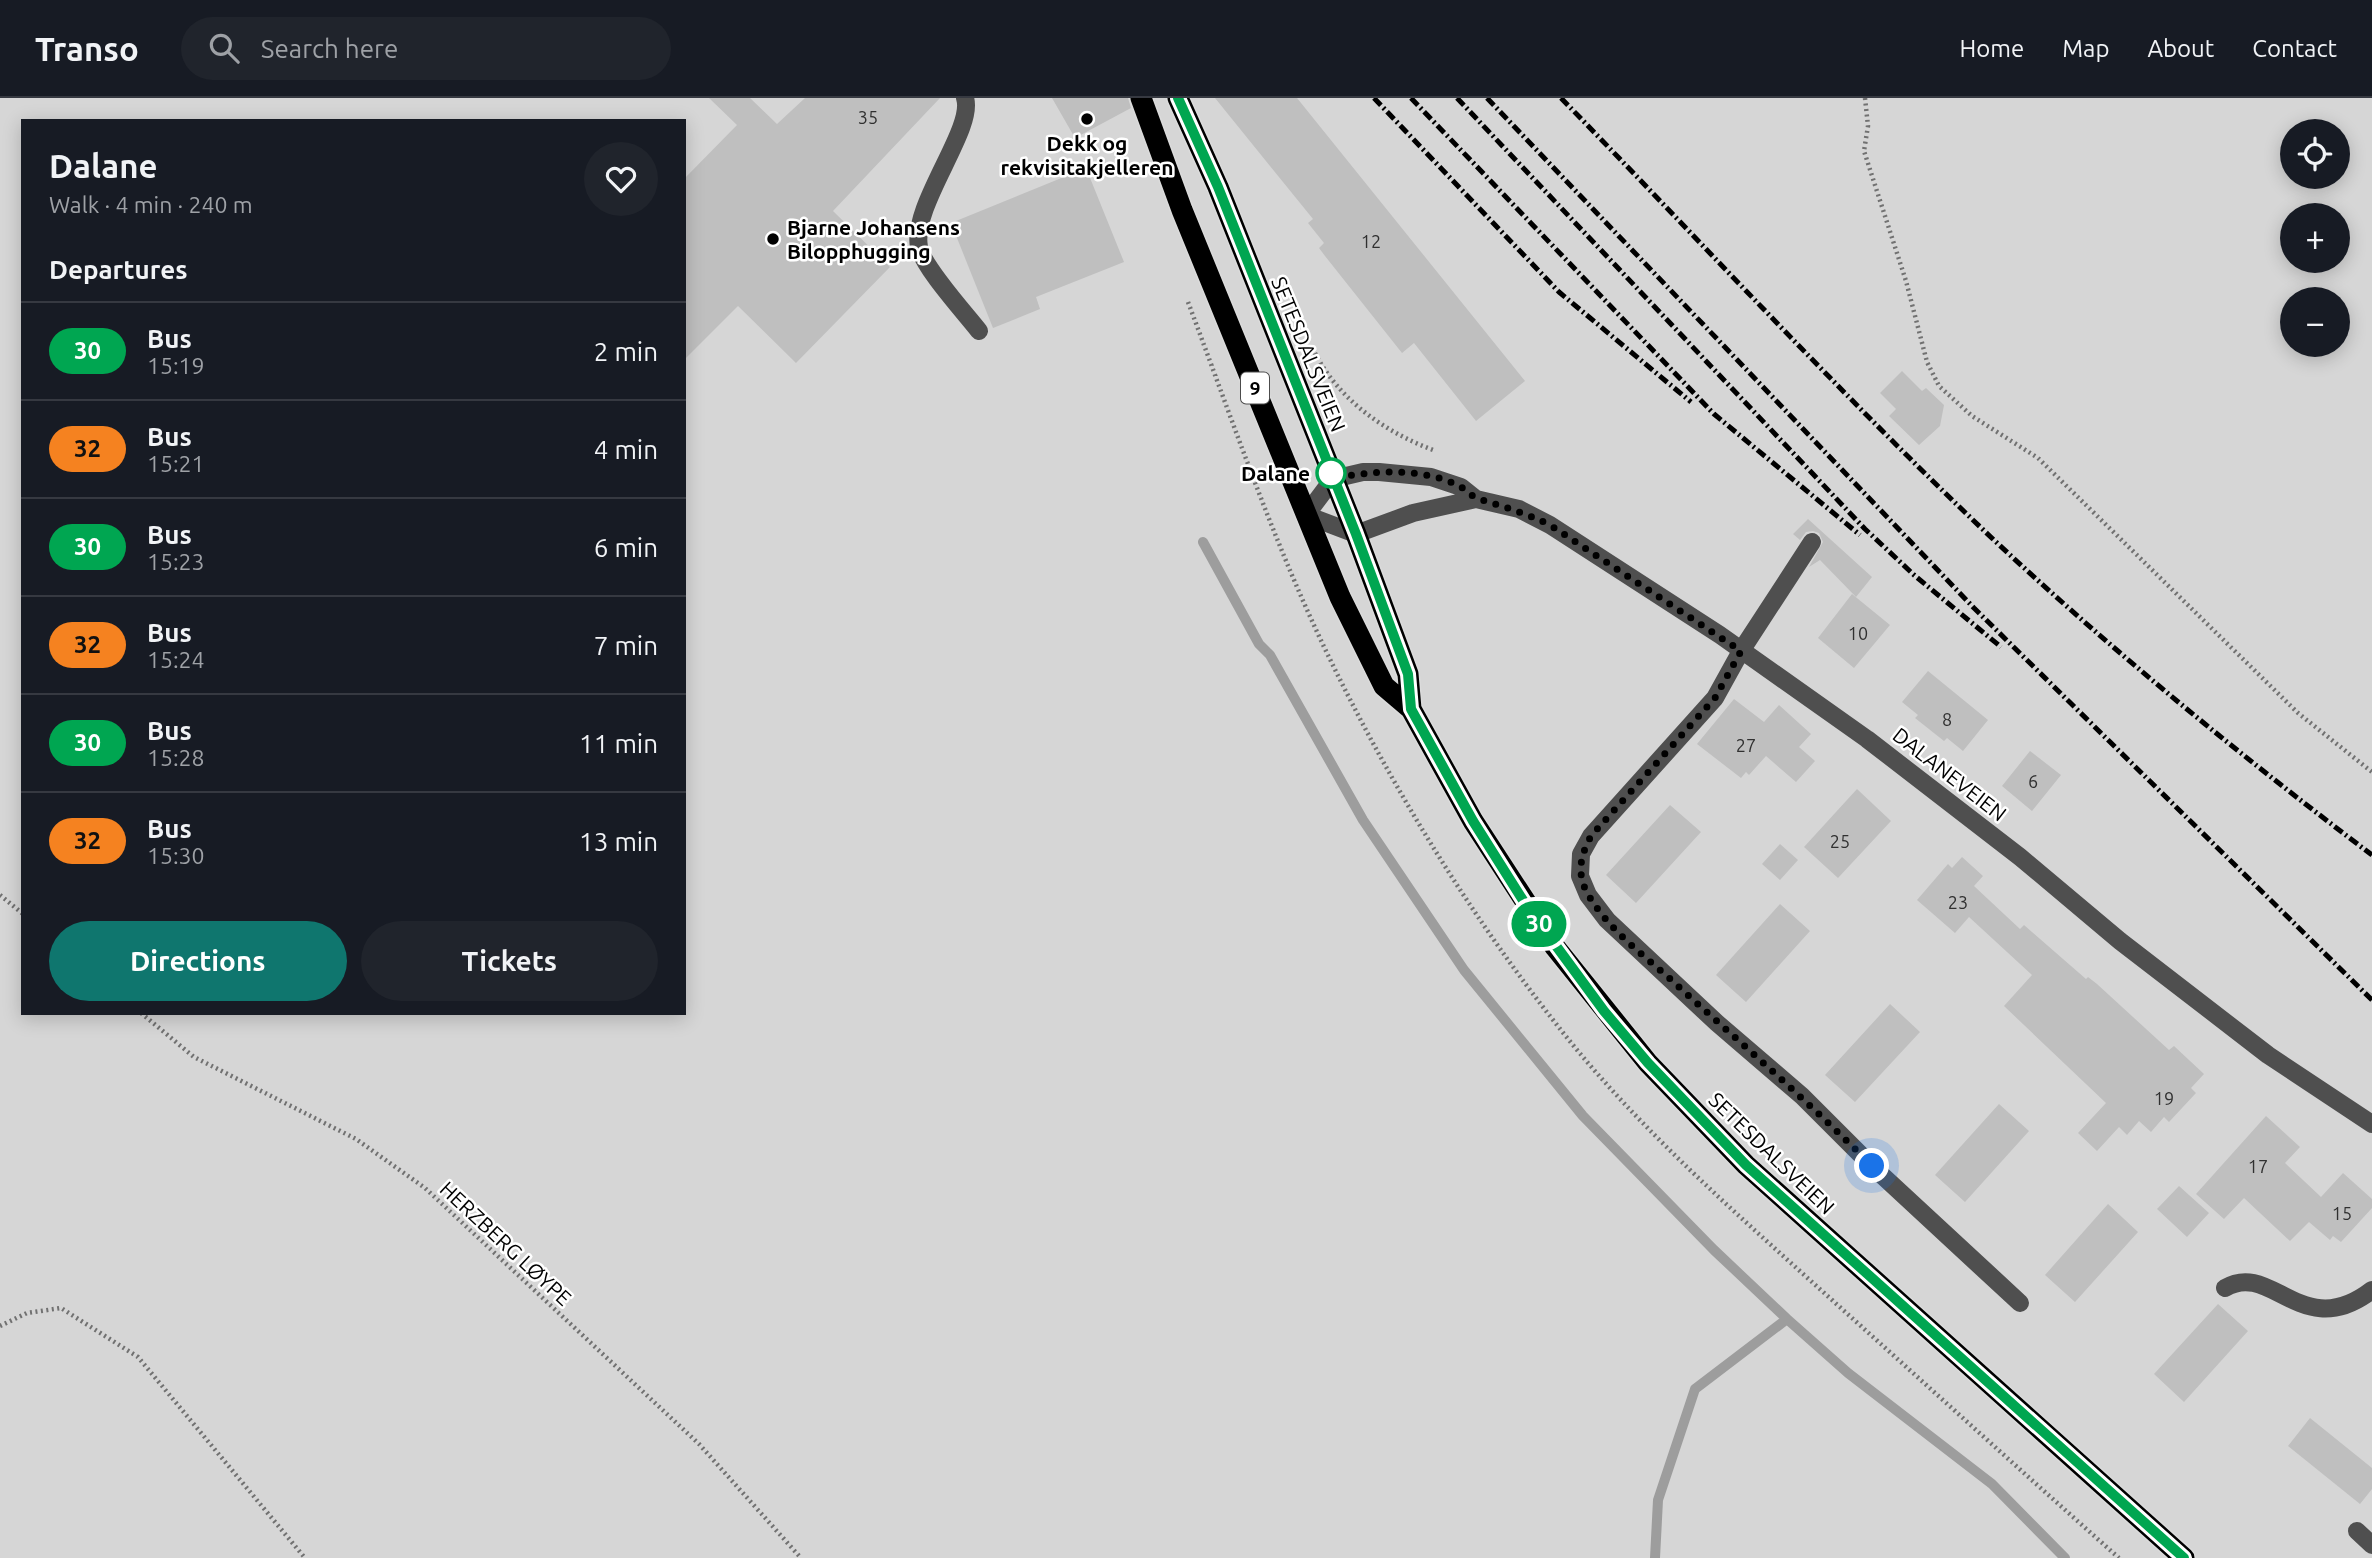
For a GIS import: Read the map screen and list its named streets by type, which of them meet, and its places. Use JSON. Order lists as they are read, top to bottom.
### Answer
{
  "streets": {
    "highway": ["SETESDALSVEIEN", "9"],
    "street": ["DALANEVEIEN"],
    "path": ["HERZBERG LØYPE"]
  },
  "crossings": [
    ["SETESDALSVEIEN", "DALANEVEIEN"]
  ],
  "places": ["Dekk og rekvisitakjelleren", "Bjarne Johansens Bilopphugging", "Dalane"],
  "lines": ["bus line 30"],
  "house_numbers": [
    "35",
    "12",
    "10",
    "8",
    "27",
    "6",
    "25",
    "23",
    "19",
    "17",
    "15"
  ],
  "page": {
    "header": "Transo",
    "search": "Search here",
    "nav": [
      "Home",
      "Map",
      "About",
      "Contact"
    ],
    "on_map": "30",
    "map_buttons": ["+", "−"],
    "heading": [
      ["Dalane", "Walk · 4 min · 240 m"],
      "Departures"
    ],
    "list": [
      {
        "mark": "30",
        "name": "Bus",
        "note": "15:19",
        "value": "2 min"
      },
      {
        "mark": "32",
        "name": "Bus",
        "note": "15:21",
        "value": "4 min"
      },
      {
        "mark": "30",
        "name": "Bus",
        "note": "15:23",
        "value": "6 min"
      },
      {
        "mark": "32",
        "name": "Bus",
        "note": "15:24",
        "value": "7 min"
      },
      {
        "mark": "30",
        "name": "Bus",
        "note": "15:28",
        "value": "11 min"
      },
      {
        "mark": "32",
        "name": "Bus",
        "note": "15:30",
        "value": "13 min"
      }
    ],
    "buttons": ["Directions", "Tickets"]
  }
}
